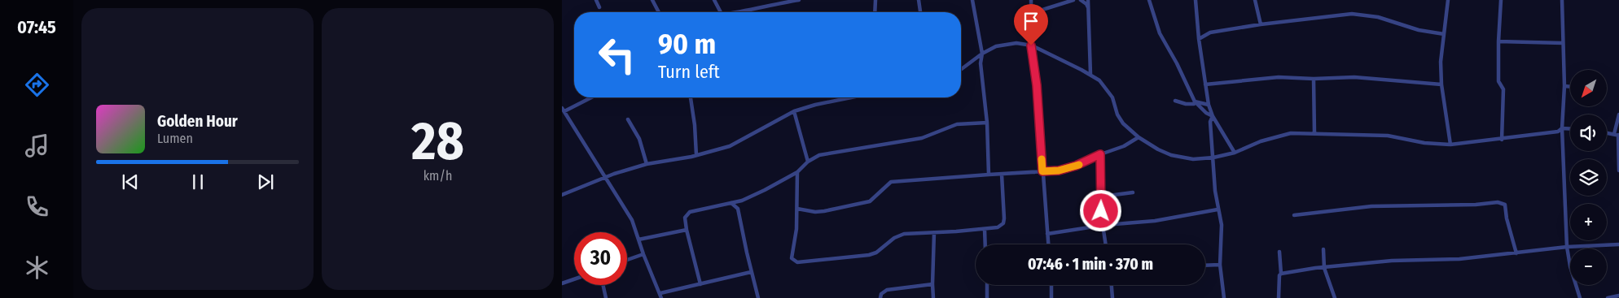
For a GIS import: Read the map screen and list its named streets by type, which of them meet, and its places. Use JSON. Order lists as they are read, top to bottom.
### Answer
{
  "north": "bottom left",
  "page": {
    "tabs": "07:45",
    "tile": ["28", "km/h"],
    "turn": ["90 m", "Turn left"],
    "map_buttons": ["+", "−"],
    "song": ["Golden Hour", "Lumen"],
    "limit": "30",
    "trip": "07:46 · 1 min · 370 m"
  }
}
